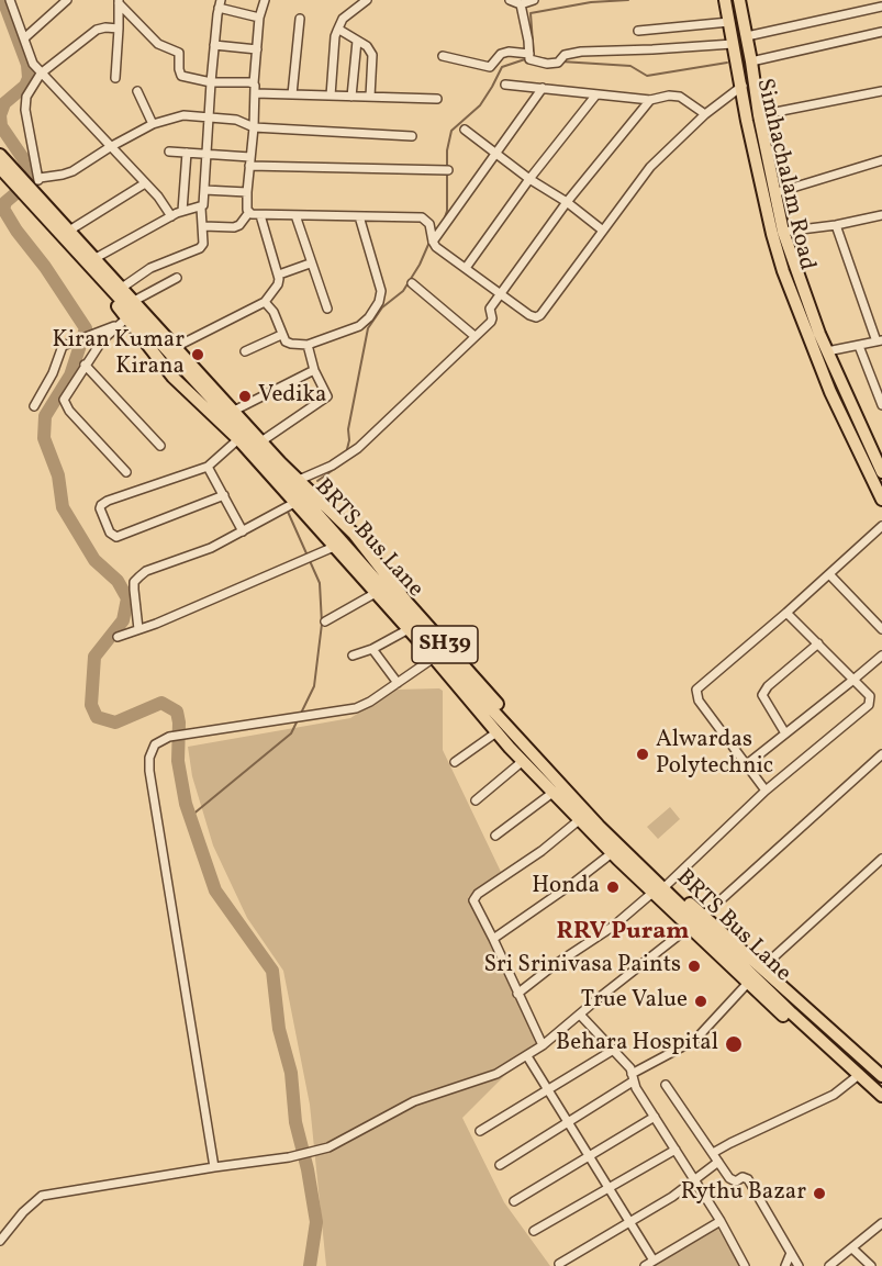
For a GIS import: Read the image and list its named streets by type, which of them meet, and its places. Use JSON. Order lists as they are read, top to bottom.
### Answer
{
  "streets": {
    "main road": ["Simhachalam Road", "BRTS Bus Lane", "SH39"]
  },
  "crossings": [
    ["BRTS Bus Lane", "SH39"]
  ],
  "districts": ["RRV Puram"],
  "places": [
    "Kiran Kumar Kirana",
    "Vedika",
    "Alwardas Polytechnic",
    "Honda",
    "Sri Srinivasa Paints",
    "True Value",
    "Behara Hospital",
    "Rythu Bazar"
  ]
}
